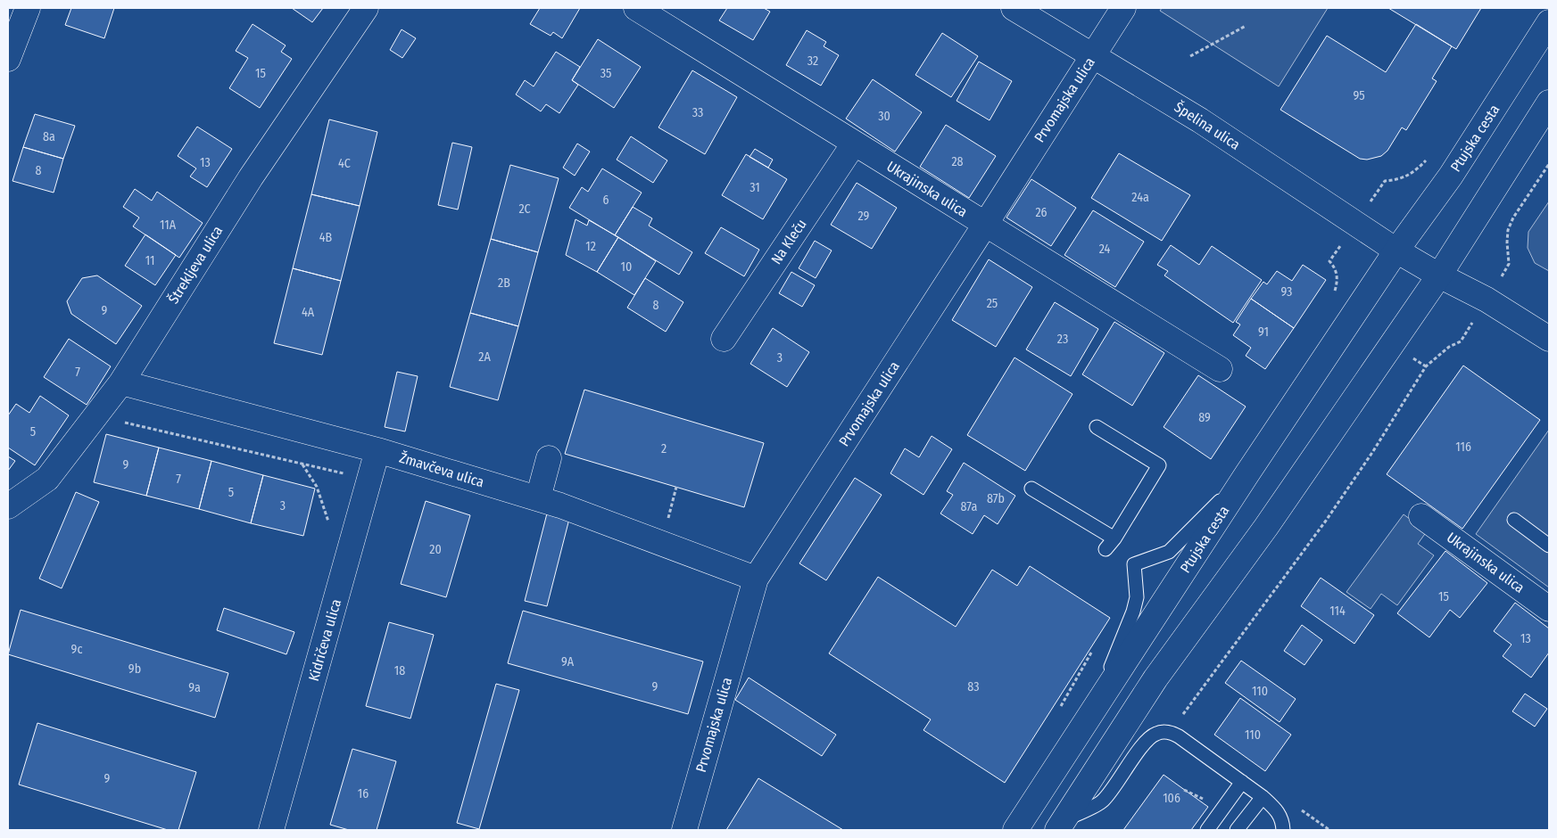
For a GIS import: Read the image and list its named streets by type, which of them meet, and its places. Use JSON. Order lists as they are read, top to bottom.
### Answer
{
  "streets": {
    "street": [
      "Prvomajska ulica",
      "Špelina ulica",
      "Ptujska cesta",
      "Ukrajinska ulica",
      "Na Kleču",
      "Štrekljeva ulica",
      "Žmavčeva ulica",
      "Kidričeva ulica"
    ]
  },
  "crossings": [
    ["Prvomajska ulica", "Špelina ulica"],
    ["Prvomajska ulica", "Ukrajinska ulica"],
    ["Prvomajska ulica", "Žmavčeva ulica"],
    ["Špelina ulica", "Ptujska cesta"],
    ["Ukrajinska ulica", "Na Kleču"],
    ["Štrekljeva ulica", "Žmavčeva ulica"],
    ["Žmavčeva ulica", "Kidričeva ulica"]
  ],
  "house_numbers": [
    "32",
    "15",
    "35",
    "95",
    "33",
    "30",
    "8a",
    "28",
    "13",
    "4C",
    "8",
    "31",
    "24a",
    "6",
    "2C",
    "26",
    "29",
    "11A",
    "4B",
    "12",
    "24",
    "11",
    "10",
    "2B",
    "93",
    "25",
    "8",
    "9",
    "4A",
    "91",
    "23",
    "2A",
    "3",
    "7",
    "89",
    "5",
    "116",
    "2",
    "9",
    "7",
    "5",
    "87b",
    "3",
    "87a",
    "20",
    "15",
    "114",
    "13",
    "9c",
    "9A",
    "9b",
    "18",
    "9",
    "83",
    "9a",
    "110",
    "110",
    "9",
    "16",
    "106"
  ]
}
